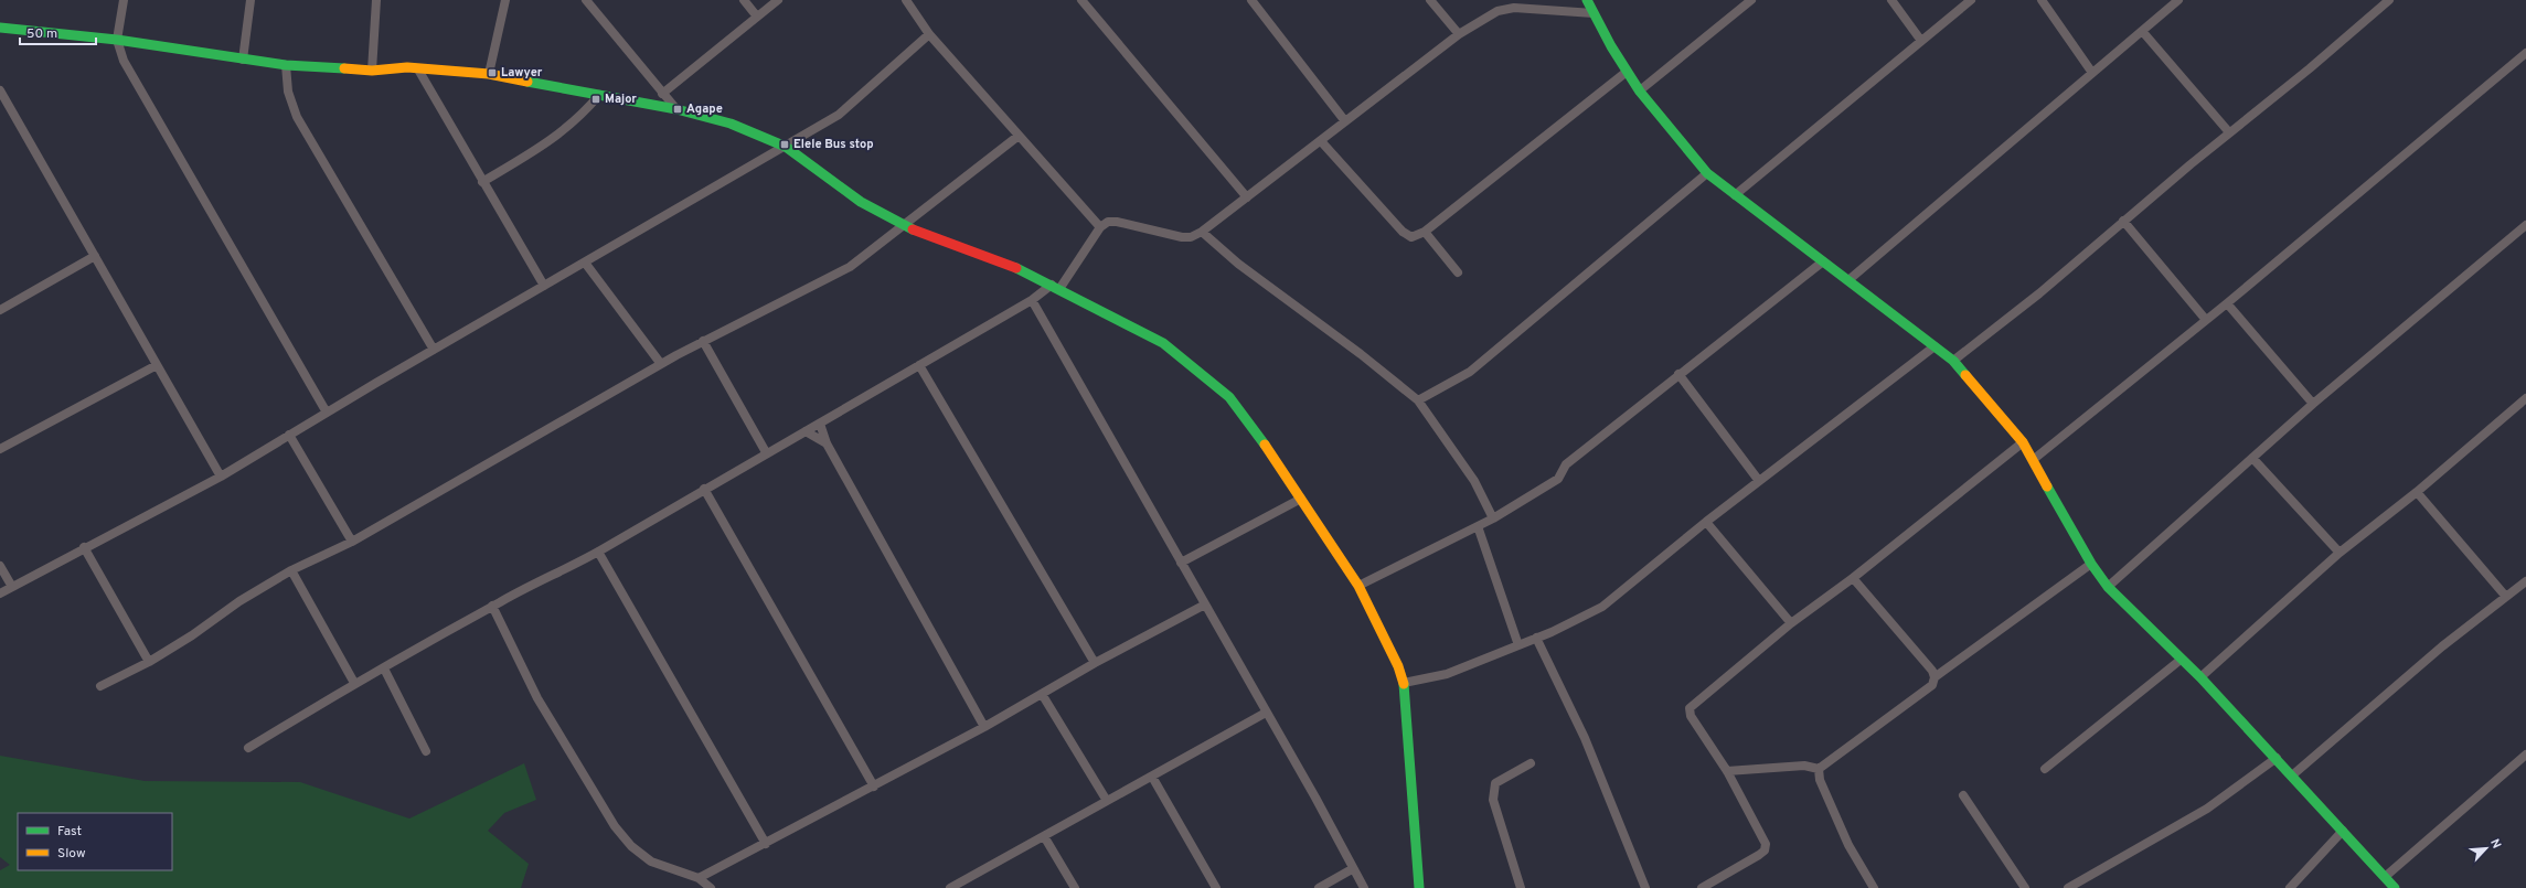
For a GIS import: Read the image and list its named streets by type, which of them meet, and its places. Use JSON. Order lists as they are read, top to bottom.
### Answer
{
  "places": {
    "transit": [
      "Lawyer",
      "Major",
      "Agape",
      "Elele Bus stop"
    ]
  },
  "legend": ["Fast", "Slow"],
  "scale_bar": "50 m",
  "north": "top right"
}
